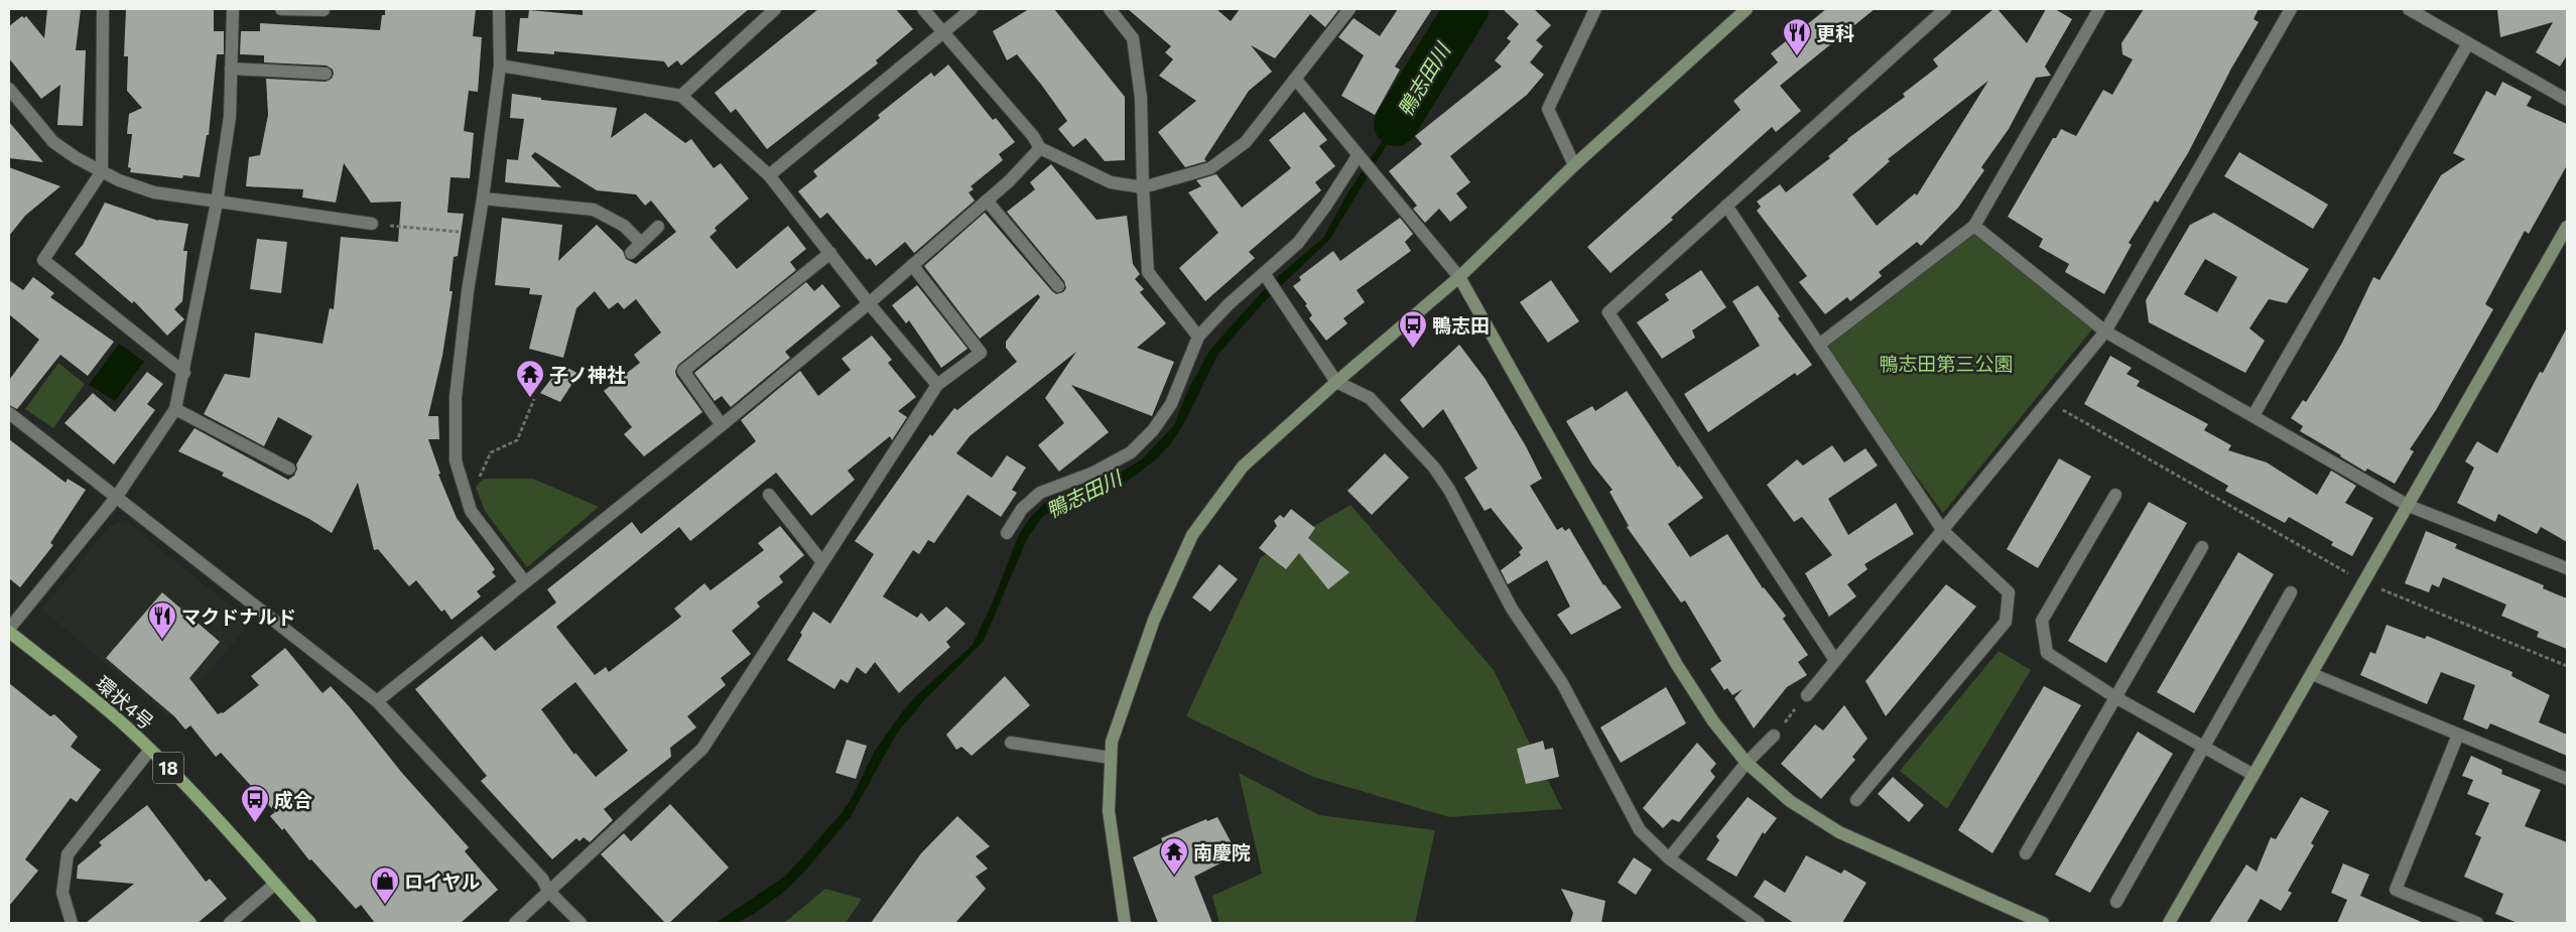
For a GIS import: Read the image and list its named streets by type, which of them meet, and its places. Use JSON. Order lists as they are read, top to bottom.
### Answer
{
  "streets": {
    "main road": ["環状4号", "18"]
  },
  "water": ["鴨志田川"],
  "parks": ["鴨志田第三公園"],
  "places": {
    "restaurant": ["更科", "マクドナルド"],
    "bus stop": ["鴨志田", "成合"],
    "temple": ["子ノ神社", "南慶院"],
    "shop": ["ロイヤル"]
  }
}
